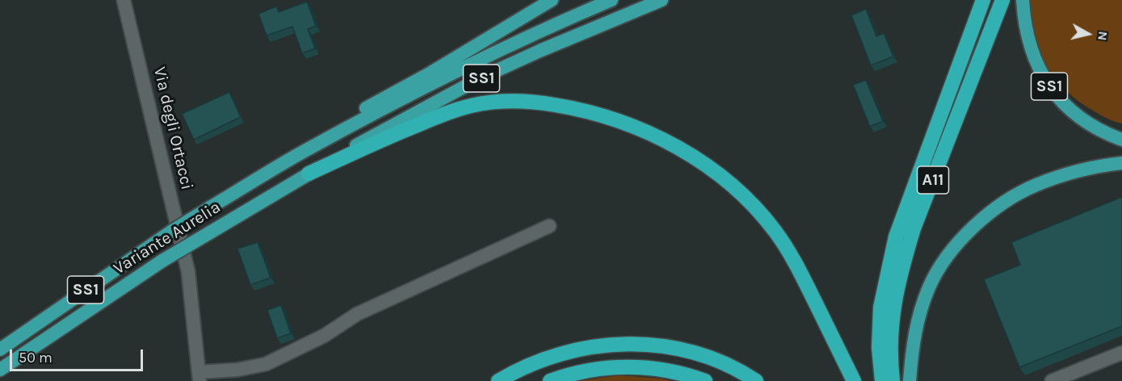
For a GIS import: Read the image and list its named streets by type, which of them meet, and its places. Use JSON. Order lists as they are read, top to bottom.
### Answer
{
  "streets": {
    "highway": ["SS1", "A11", "Variante Aurelia"],
    "street": ["Via degli Ortacci"]
  },
  "crossings": [
    ["SS1", "Variante Aurelia"]
  ],
  "scale_bar": "50 m",
  "north": "right"
}
